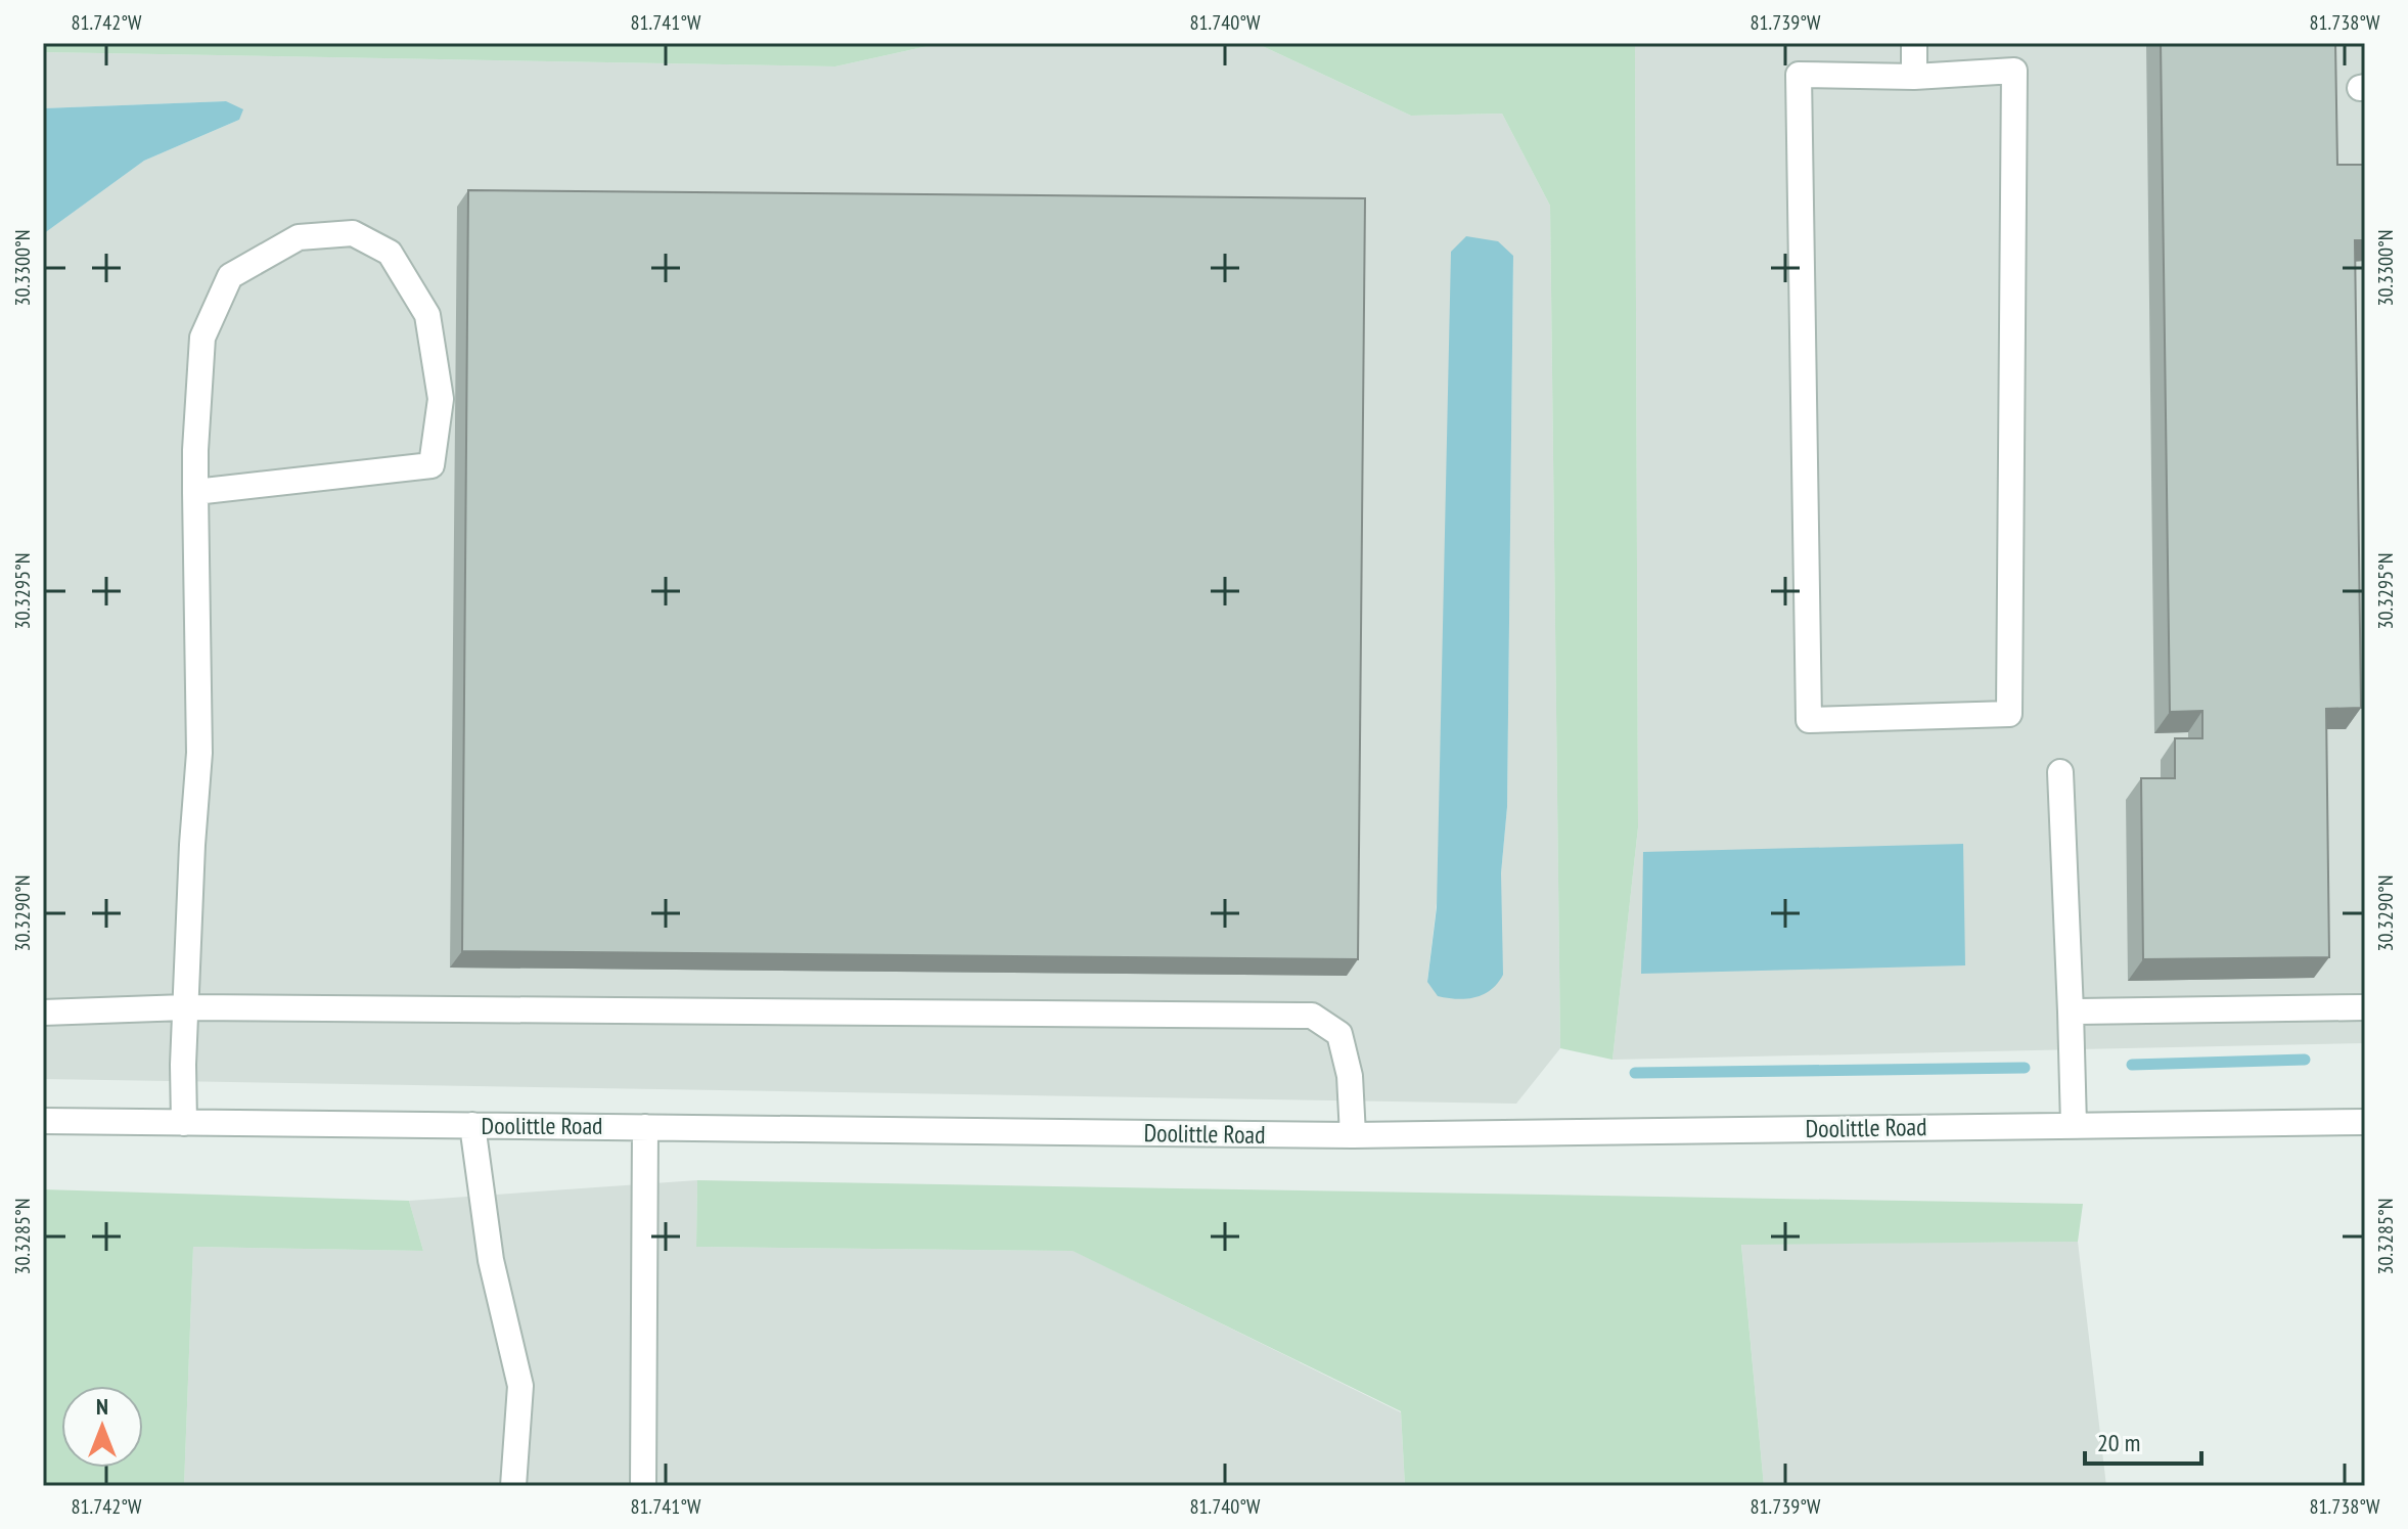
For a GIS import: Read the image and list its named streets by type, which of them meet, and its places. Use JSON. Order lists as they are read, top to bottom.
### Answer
{
  "streets": {
    "street": ["Doolittle Road"]
  },
  "scale_bar": "20 m",
  "north": "top",
  "coordinates": [
    "81.742°W",
    "81.741°W",
    "81.740°W",
    "81.739°W",
    "81.738°W",
    "30.3300°N",
    "30.3295°N",
    "30.3290°N",
    "30.3285°N"
  ]
}
